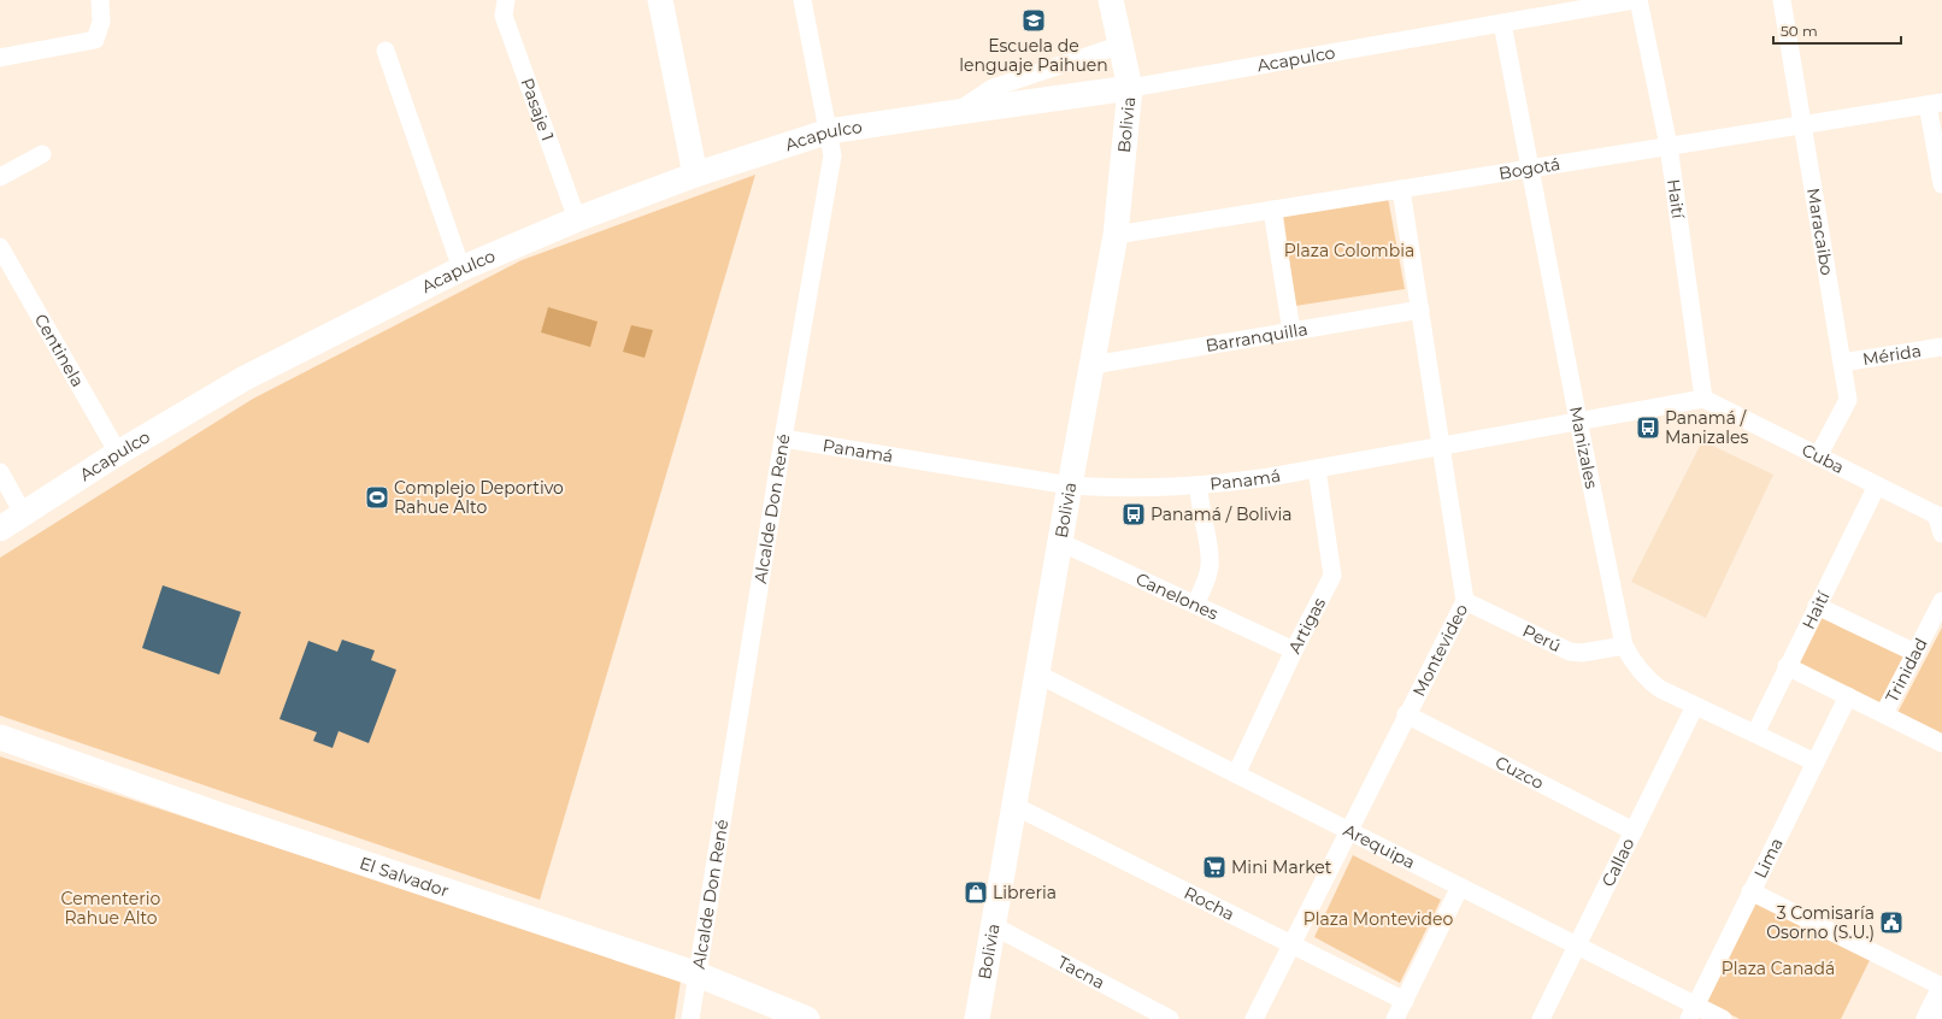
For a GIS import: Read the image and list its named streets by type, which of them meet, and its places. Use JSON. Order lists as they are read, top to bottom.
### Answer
{
  "streets": {
    "street": [
      "Acapulco",
      "Pasaje 1",
      "Bolivia",
      "Bogotá",
      "Haití",
      "Maracaibo",
      "Barranquilla",
      "Centinela",
      "Mérida",
      "Manizales",
      "Panamá",
      "Cuba",
      "Alcalde Don René",
      "Canelones",
      "Artigas",
      "Perú",
      "Montevideo",
      "Trinidad",
      "Cuzco",
      "Arequipa",
      "Lima",
      "Callao",
      "El Salvador",
      "Rocha",
      "Tacna"
    ]
  },
  "crossings": [
    ["Acapulco", "Pasaje 1"],
    ["Acapulco", "Bolivia"],
    ["Acapulco", "Centinela"],
    ["Acapulco", "Manizales"],
    ["Acapulco", "Alcalde Don René"],
    ["Bolivia", "Bogotá"],
    ["Bolivia", "Barranquilla"],
    ["Bolivia", "Panamá"],
    ["Bolivia", "Canelones"],
    ["Bolivia", "Arequipa"],
    ["Bolivia", "Rocha"],
    ["Bolivia", "Tacna"],
    ["Bogotá", "Haití"],
    ["Bogotá", "Maracaibo"],
    ["Bogotá", "Manizales"],
    ["Bogotá", "Montevideo"],
    ["Haití", "Manizales"],
    ["Haití", "Panamá"],
    ["Haití", "Cuba"],
    ["Maracaibo", "Mérida"],
    ["Maracaibo", "Cuba"],
    ["Barranquilla", "Montevideo"],
    ["Manizales", "Panamá"],
    ["Manizales", "Perú"],
    ["Manizales", "Lima"],
    ["Manizales", "Callao"],
    ["Panamá", "Cuba"],
    ["Panamá", "Alcalde Don René"],
    ["Panamá", "Artigas"],
    ["Panamá", "Montevideo"],
    ["Alcalde Don René", "El Salvador"],
    ["Canelones", "Artigas"],
    ["Artigas", "Arequipa"],
    ["Perú", "Montevideo"],
    ["Montevideo", "Cuzco"],
    ["Montevideo", "Arequipa"],
    ["Montevideo", "Rocha"],
    ["Cuzco", "Callao"],
    ["Arequipa", "Lima"],
    ["Arequipa", "Callao"]
  ],
  "parks": [
    "Plaza Colombia",
    "Cementerio Rahue Alto",
    "Plaza Montevideo",
    "Plaza Canadá"
  ],
  "places": {
    "school or university": ["Escuela de lenguaje Paihuen"],
    "bus stop": ["Panamá / Manizales", "Panamá / Bolivia"],
    "sports": ["Complejo Deportivo Rahue Alto"],
    "supermarket": ["Mini Market"],
    "shop": ["Libreria"],
    "public building": ["3 Comisaría Osorno (S.U.)"]
  },
  "scale_bar": "50 m"
}
